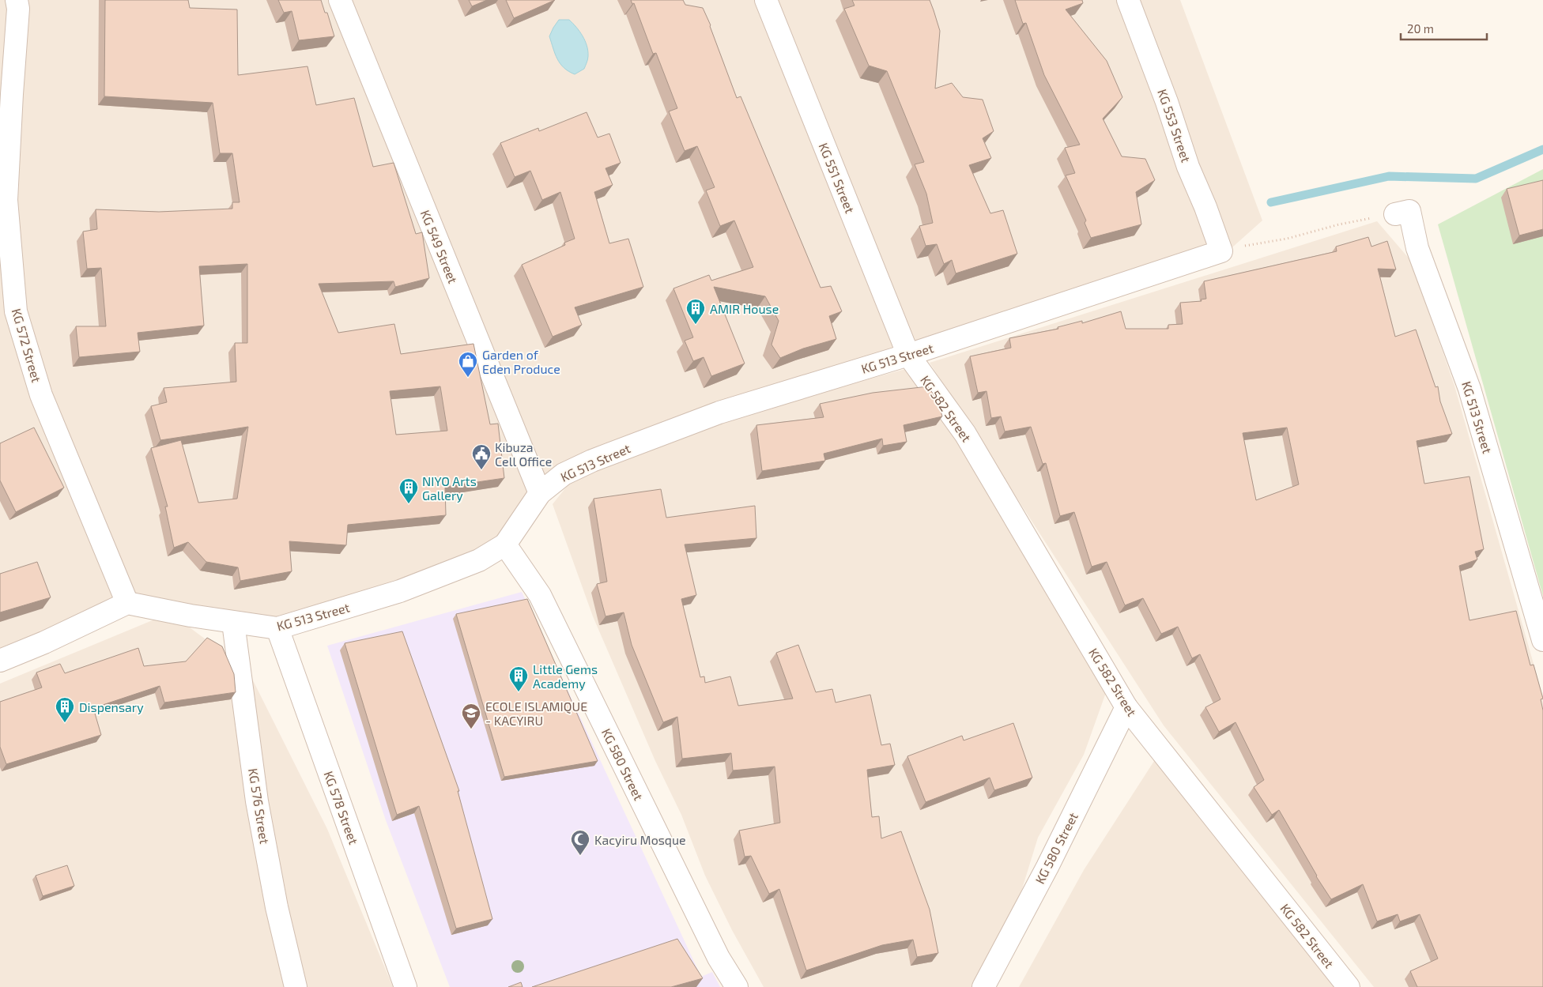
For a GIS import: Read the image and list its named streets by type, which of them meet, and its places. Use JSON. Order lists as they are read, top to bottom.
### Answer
{
  "streets": {
    "street": [
      "KG 553 Street",
      "KG 551 Street",
      "KG 549 Street",
      "KG 572 Street",
      "KG 513 Street",
      "KG 582 Street",
      "KG 580 Street",
      "KG 576 Street",
      "KG 578 Street"
    ]
  },
  "crossings": [
    ["KG 553 Street", "KG 513 Street"],
    ["KG 551 Street", "KG 513 Street"],
    ["KG 551 Street", "KG 582 Street"],
    ["KG 549 Street", "KG 513 Street"],
    ["KG 572 Street", "KG 513 Street"],
    ["KG 513 Street", "KG 582 Street"],
    ["KG 513 Street", "KG 580 Street"],
    ["KG 513 Street", "KG 576 Street"],
    ["KG 513 Street", "KG 578 Street"],
    ["KG 582 Street", "KG 580 Street"]
  ],
  "places": {
    "building": [
      "AMIR House",
      "NIYO Arts Gallery",
      "Little Gems Academy",
      "Dispensary"
    ],
    "shop": ["Garden of Eden Produce"],
    "public building": ["Kibuza Cell Office"],
    "school or university": ["ECOLE ISLAMIQUE - KACYIRU"],
    "mosque": ["Kacyiru Mosque"]
  },
  "scale_bar": "20 m"
}
